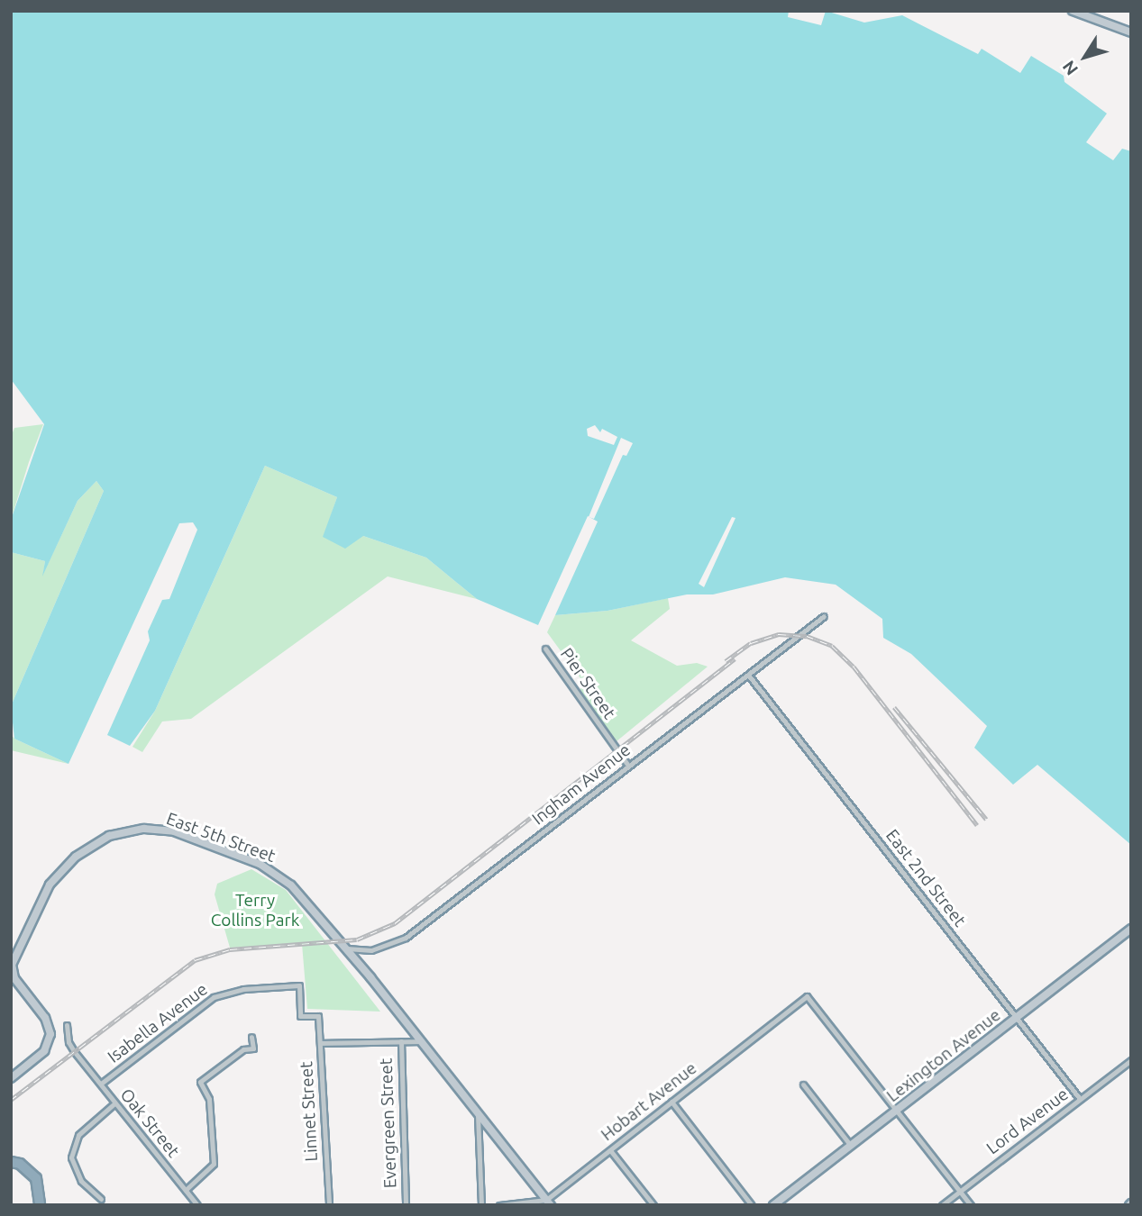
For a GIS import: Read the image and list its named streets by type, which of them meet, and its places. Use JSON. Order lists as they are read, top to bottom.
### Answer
{
  "streets": {
    "street": [
      "Pier Street",
      "Ingham Avenue",
      "East 5th Street",
      "East 2nd Street",
      "Isabella Avenue",
      "Lexington Avenue",
      "Hobart Avenue",
      "Linnet Street",
      "Lord Avenue",
      "Oak Street",
      "Evergreen Street"
    ]
  },
  "crossings": [
    ["Pier Street", "Ingham Avenue"],
    ["Ingham Avenue", "East 5th Street"],
    ["Ingham Avenue", "East 2nd Street"],
    ["East 5th Street", "Hobart Avenue"],
    ["East 2nd Street", "Lexington Avenue"],
    ["East 2nd Street", "Lord Avenue"],
    ["Isabella Avenue", "Linnet Street"],
    ["Isabella Avenue", "Oak Street"],
    ["Lexington Avenue", "Hobart Avenue"]
  ],
  "parks": ["Terry Collins Park"],
  "north": "bottom left"
}
